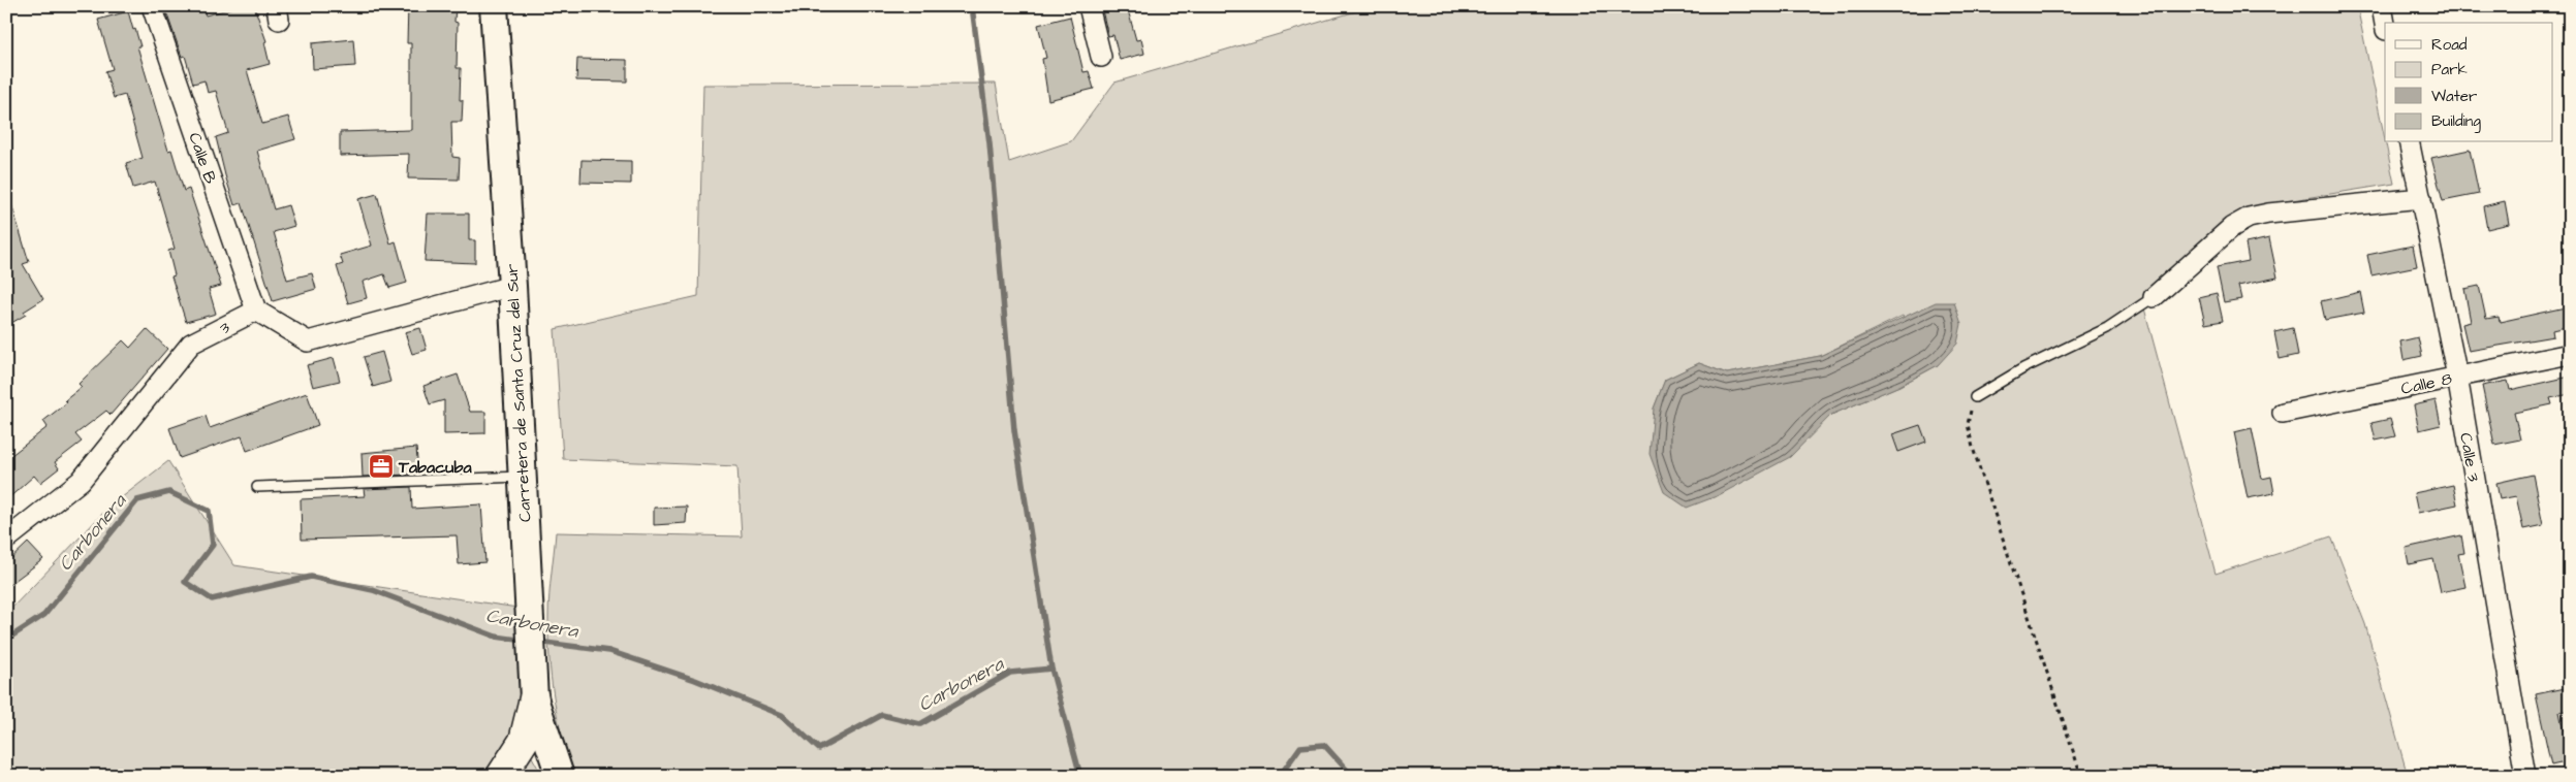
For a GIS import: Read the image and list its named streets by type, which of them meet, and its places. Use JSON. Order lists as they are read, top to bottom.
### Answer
{
  "streets": {
    "main road": ["Carretera de Santa Cruz del Sur"],
    "street": [
      "Calle B",
      "3",
      "Calle 8",
      "Calle 3"
    ]
  },
  "crossings": [
    ["Calle B", "3"],
    ["Calle 8", "Calle 3"]
  ],
  "water": ["Carbonera"],
  "places": {
    "office": ["Tabacuba"]
  },
  "legend": [
    "Road",
    "Park",
    "Water",
    "Building"
  ]
}
